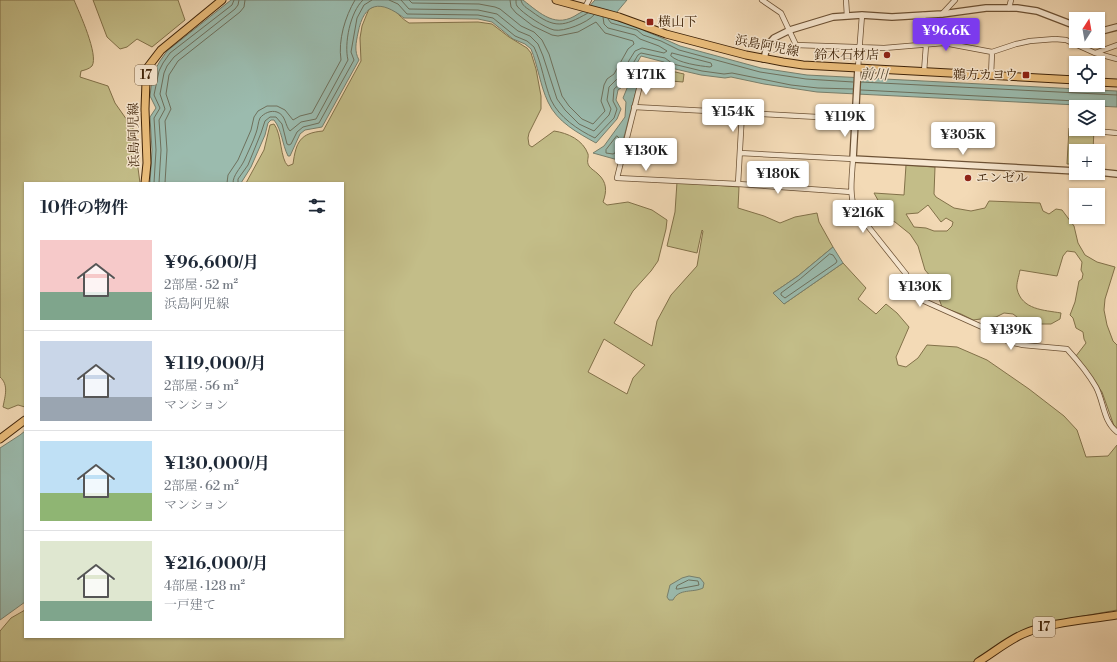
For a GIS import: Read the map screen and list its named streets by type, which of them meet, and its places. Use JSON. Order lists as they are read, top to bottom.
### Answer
{
  "streets": {
    "main road": ["浜島阿児線", "17"]
  },
  "water": ["前川"],
  "places": {
    "transit": ["横山下", "鵜方カヨウ"],
    "other": ["鈴木石材店", "エンゼル"]
  },
  "north": "top",
  "page": {
    "map_buttons": ["+", "−"],
    "price": [
      "¥96.6K",
      "¥171K",
      "¥154K",
      "¥119K",
      "¥305K",
      "¥130K",
      "¥180K",
      "¥216K",
      "¥130K",
      "¥139K"
    ],
    "heading": "10件の物件",
    "list": [
      {
        "name": "¥96,600/月",
        "note": "2部屋 · 52 m² · 浜島阿児線"
      },
      {
        "name": "¥119,000/月",
        "note": "2部屋 · 56 m² · マンション"
      },
      {
        "name": "¥130,000/月",
        "note": "2部屋 · 62 m² · マンション"
      },
      {
        "name": "¥216,000/月",
        "note": "4部屋 · 128 m² · 一戸建て"
      }
    ]
  }
}
